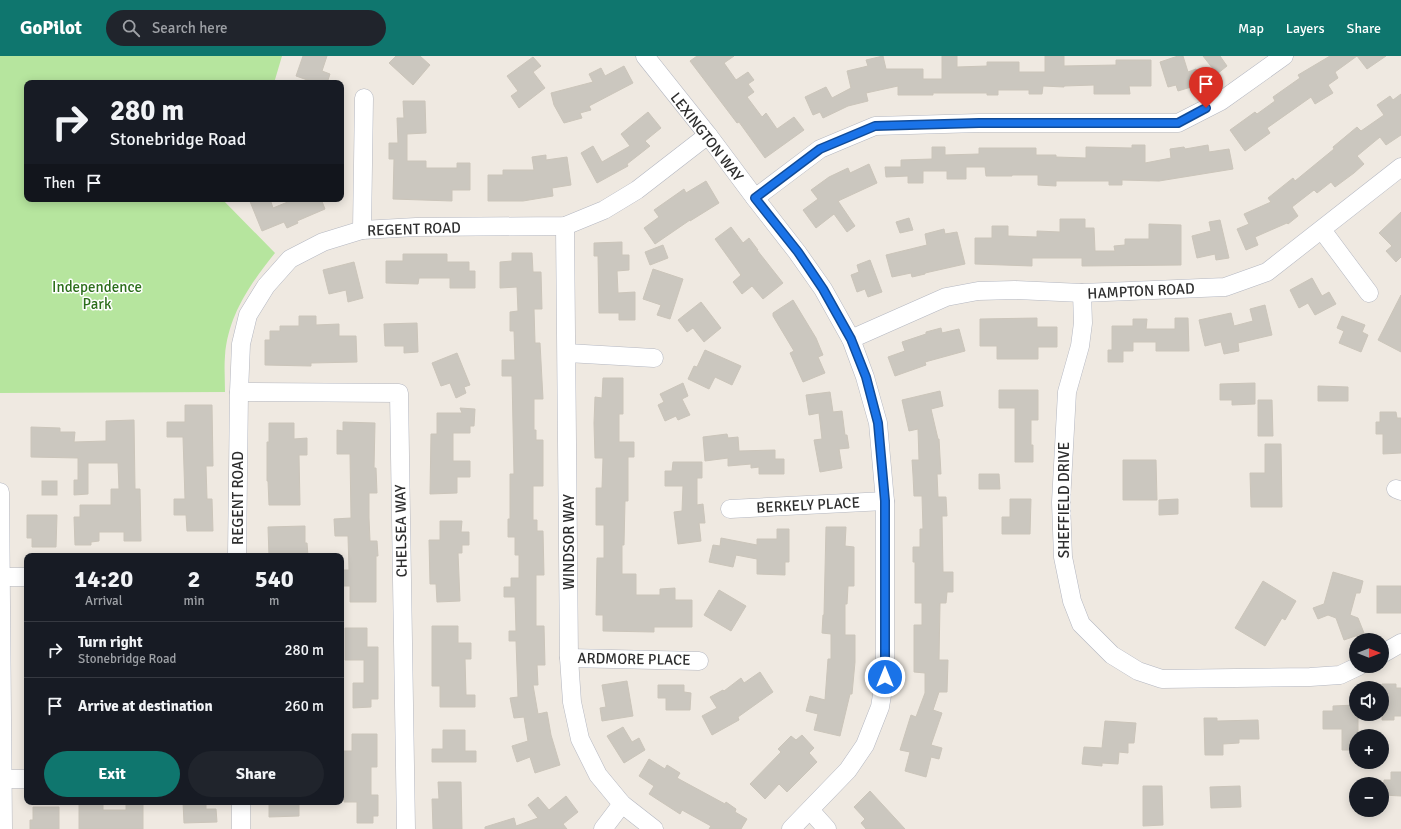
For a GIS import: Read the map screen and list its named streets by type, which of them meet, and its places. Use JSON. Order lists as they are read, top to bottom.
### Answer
{
  "streets": {
    "street": [
      "LEXINGTON WAY",
      "REGENT ROAD",
      "HAMPTON ROAD",
      "SHEFFIELD DRIVE",
      "BERKELY PLACE",
      "CHELSEA WAY",
      "WINDSOR WAY",
      "ARDMORE PLACE"
    ]
  },
  "crossings": [
    ["LEXINGTON WAY", "REGENT ROAD"],
    ["LEXINGTON WAY", "HAMPTON ROAD"],
    ["LEXINGTON WAY", "BERKELY PLACE"],
    ["REGENT ROAD", "CHELSEA WAY"],
    ["REGENT ROAD", "WINDSOR WAY"],
    ["HAMPTON ROAD", "SHEFFIELD DRIVE"],
    ["WINDSOR WAY", "ARDMORE PLACE"]
  ],
  "parks": ["Independence Park"],
  "north": "right",
  "page": {
    "header": "GoPilot",
    "search": "Search here",
    "nav": ["Map", "Layers", "Share"],
    "turn": ["280 m", "Stonebridge Road"],
    "then": "Then",
    "eta": [
      "14:20",
      "Arrival",
      "2",
      "min",
      "540",
      "m"
    ],
    "list": [
      {
        "name": "Turn right",
        "note": "Stonebridge Road",
        "value": "280 m"
      },
      {
        "name": "Arrive at destination",
        "value": "260 m"
      }
    ],
    "map_buttons": ["+", "−"],
    "buttons": ["Exit", "Share"]
  }
}
